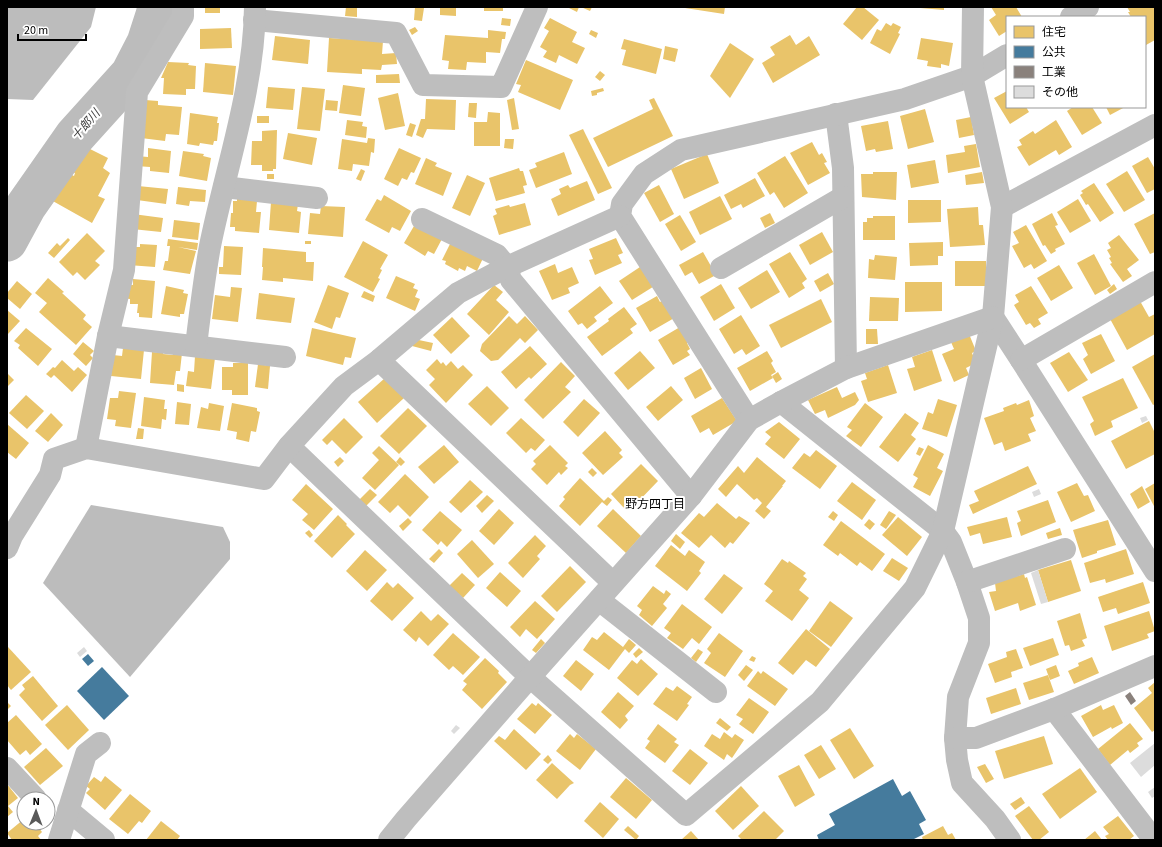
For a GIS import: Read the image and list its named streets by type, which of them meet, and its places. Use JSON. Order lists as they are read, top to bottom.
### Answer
{
  "districts": ["野方四丁目"],
  "water": ["十郎川"],
  "legend": [
    "住宅",
    "公共",
    "工業",
    "その他"
  ],
  "scale_bar": "20 m",
  "north": "top"
}
